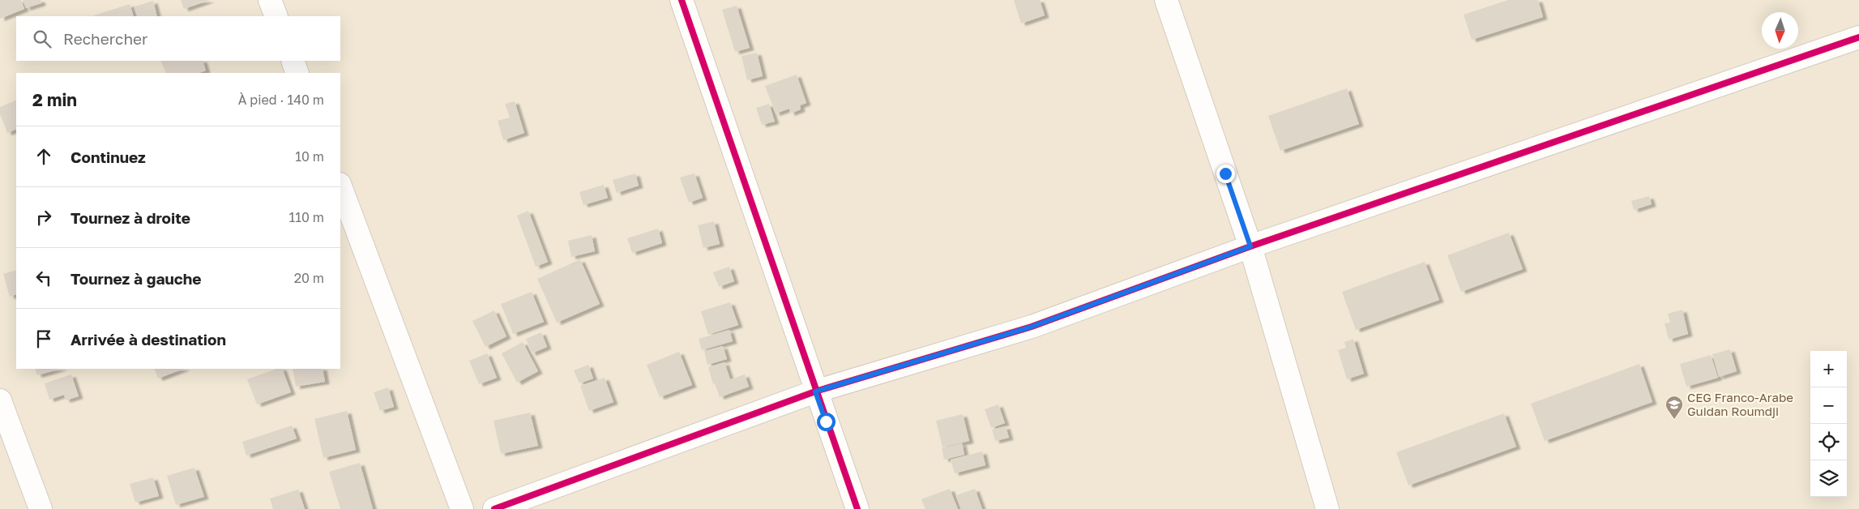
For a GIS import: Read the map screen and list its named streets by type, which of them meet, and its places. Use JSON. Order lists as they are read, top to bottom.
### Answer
{
  "places": {
    "school or university": ["CEG Franco-Arabe Guidan Roumdji"]
  },
  "north": "bottom",
  "page": {
    "search": "Rechercher",
    "heading": ["2 min", "À pied · 140 m"],
    "list": [
      ["Continuez", "10 m"],
      ["Tournez à droite", "110 m"],
      ["Tournez à gauche", "20 m"],
      "Arrivée à destination"
    ],
    "map_buttons": ["+", "−"]
  }
}
